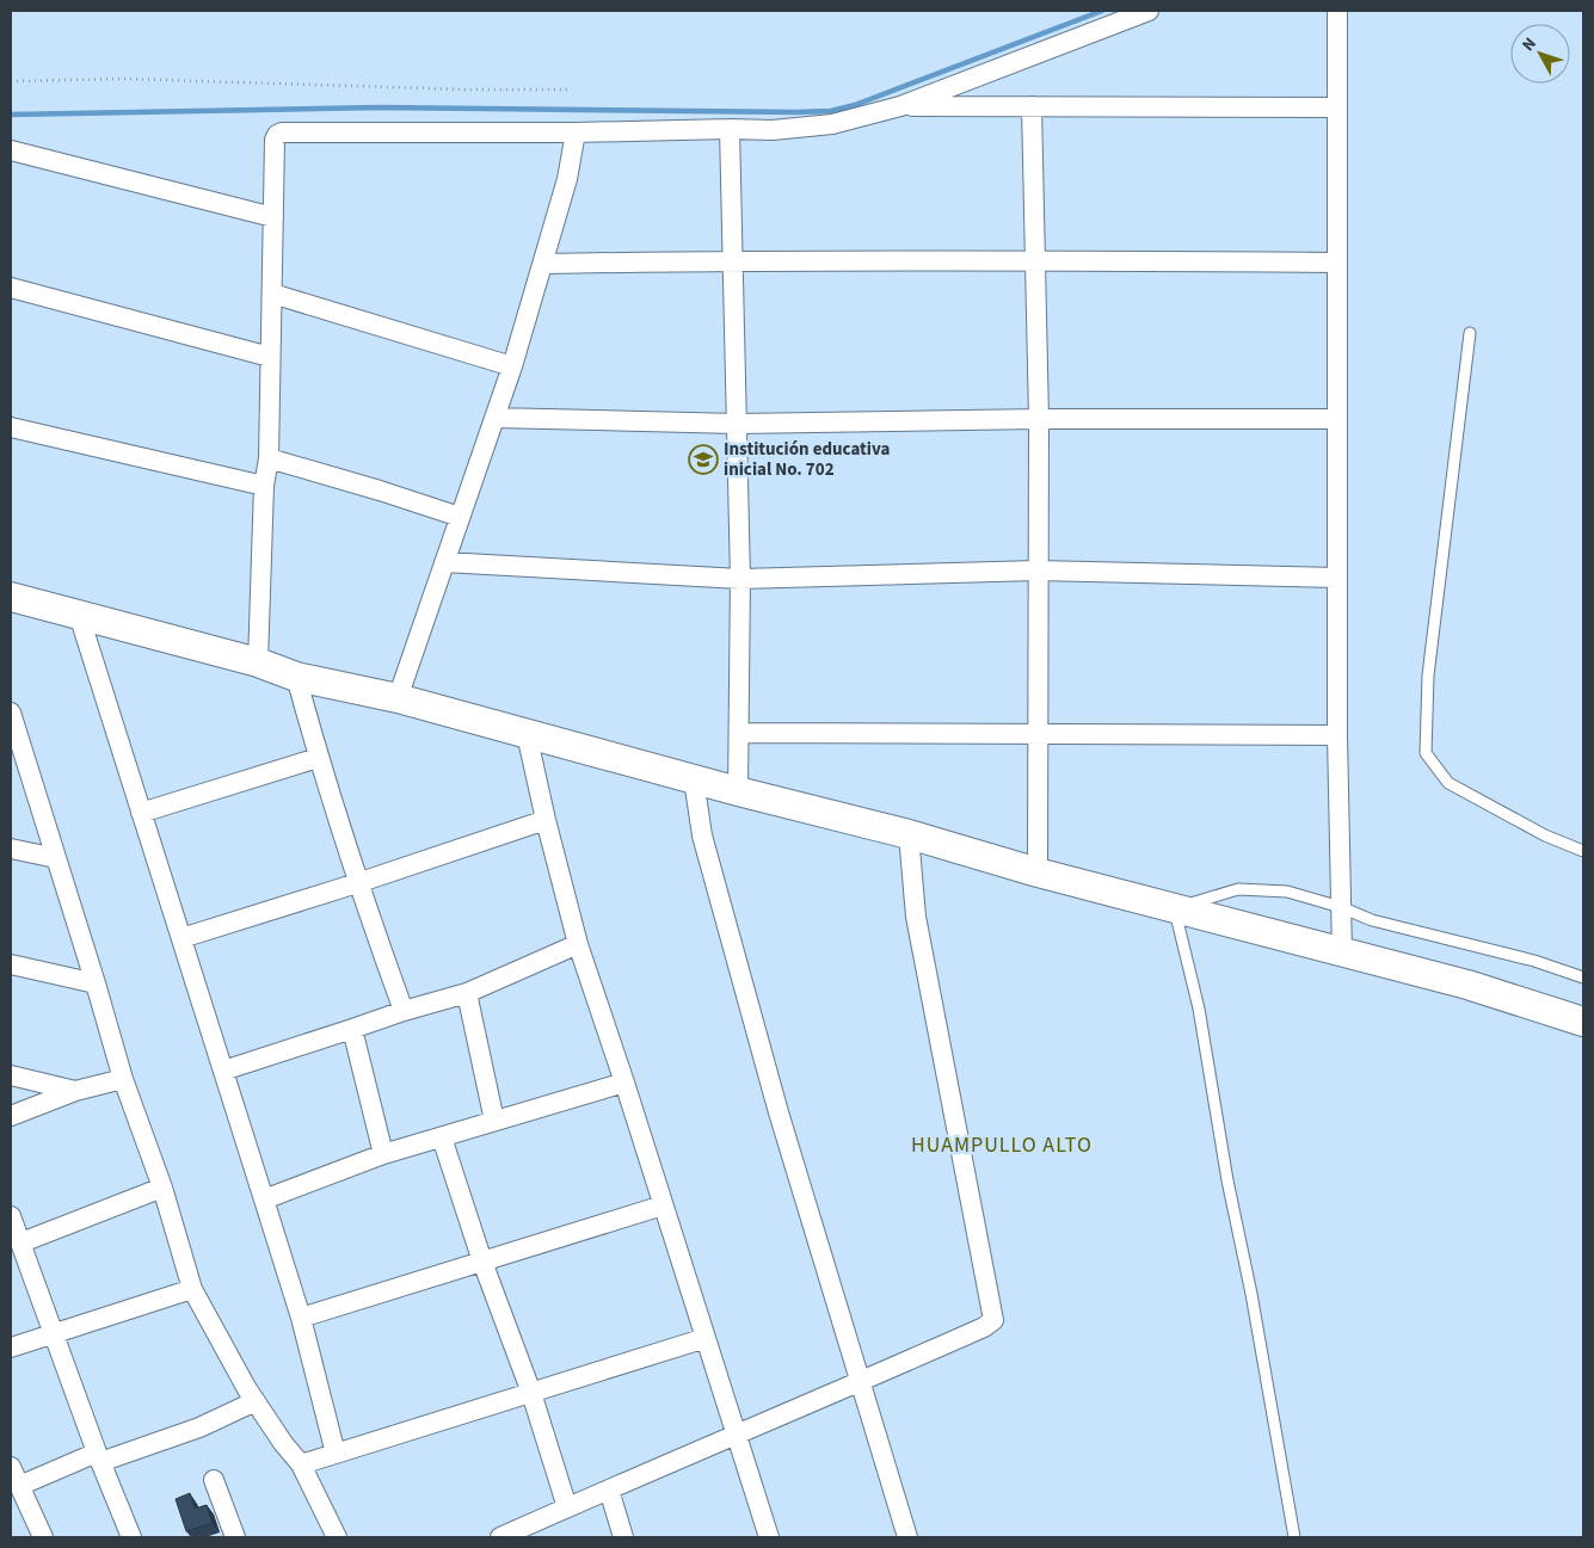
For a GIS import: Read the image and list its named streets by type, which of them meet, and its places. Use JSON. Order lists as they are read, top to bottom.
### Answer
{
  "districts": ["HUAMPULLO ALTO"],
  "places": {
    "school or university": ["Institución educativa inicial No. 702"]
  },
  "north": "top left"
}
